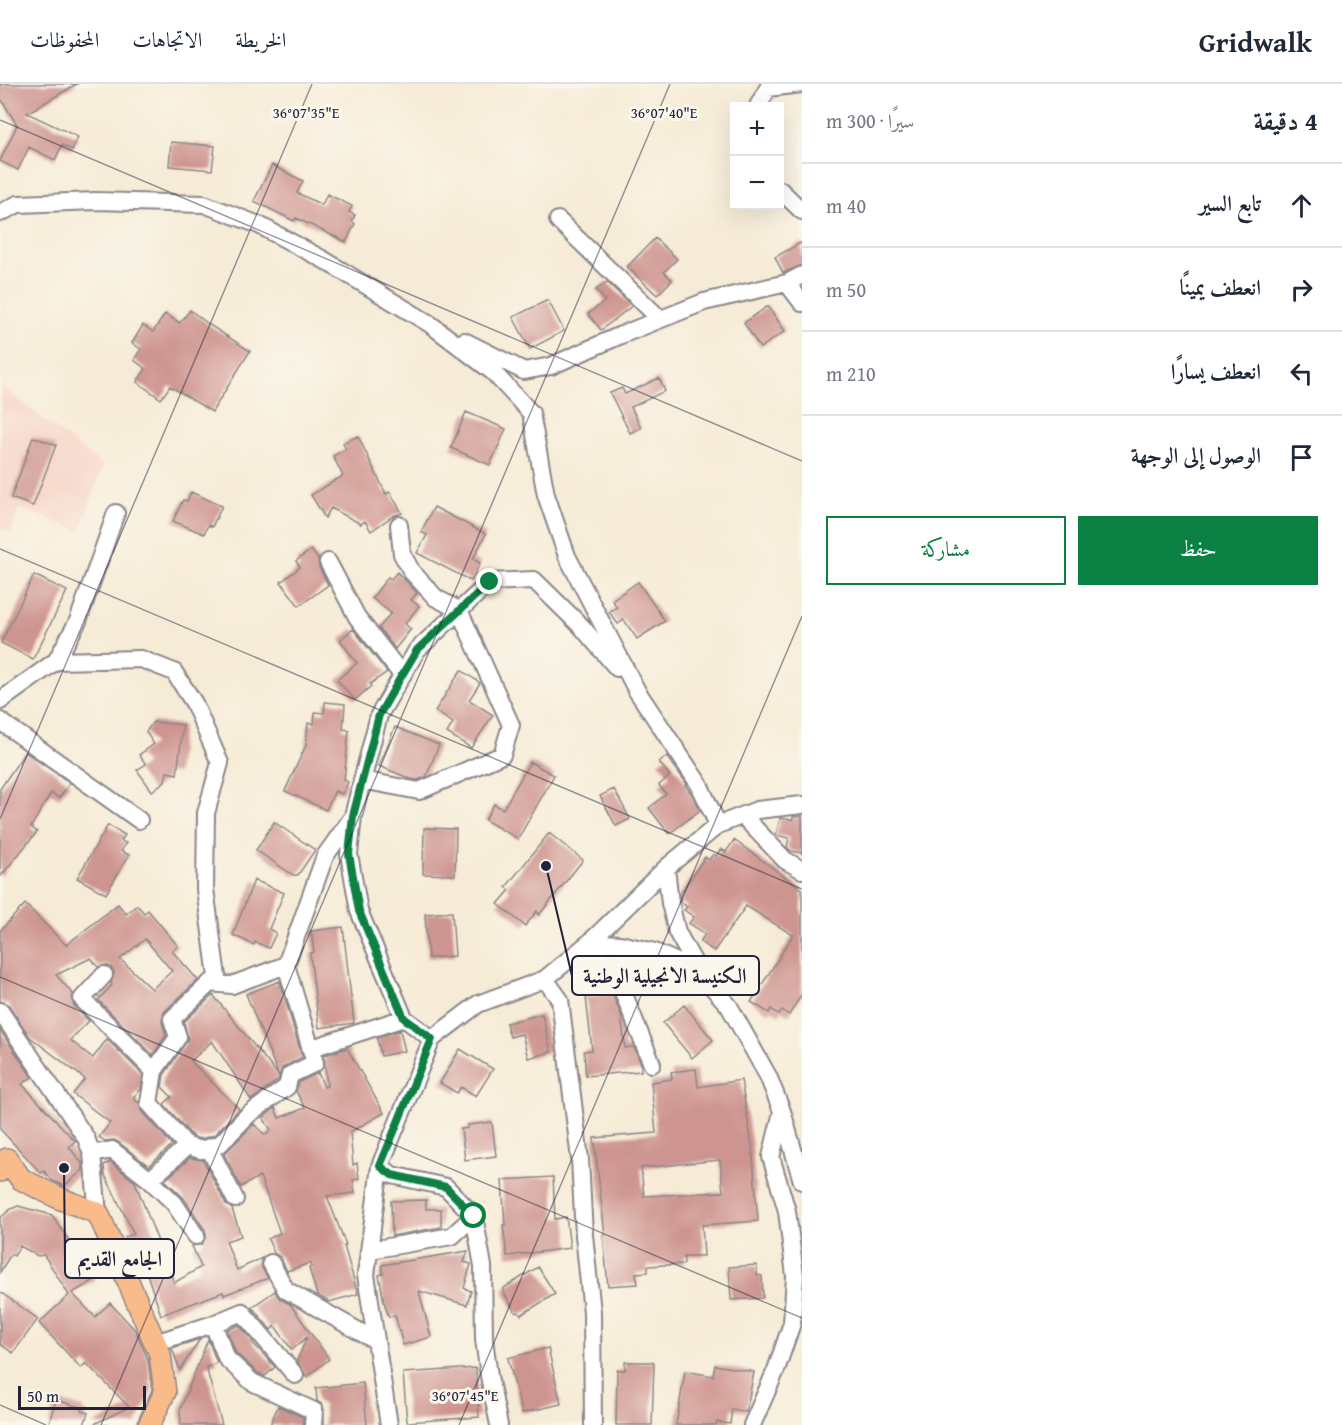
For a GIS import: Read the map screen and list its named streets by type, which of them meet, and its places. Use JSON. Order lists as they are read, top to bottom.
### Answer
{
  "places": ["الكنيسة الانجيلية الوطنية", "الجامع القديم"],
  "scale_bar": "50 m",
  "page": {
    "header": "Gridwalk",
    "nav": ["الخريطة", "الاتجاهات", "المحفوظات"],
    "heading": ["4 دقيقة", "سيرًا · 300 m"],
    "map_buttons": ["+", "−"],
    "list": [
      ["تابع السير", "40 m"],
      ["انعطف يمينًا", "50 m"],
      ["انعطف يسارًا", "210 m"],
      "الوصول إلى الوجهة"
    ],
    "buttons": ["حفظ", "مشاركة"],
    "scale": "50 m"
  },
  "coordinates": ["36°07'35\"E", "36°07'40\"E", "36°07'45\"E"]
}
